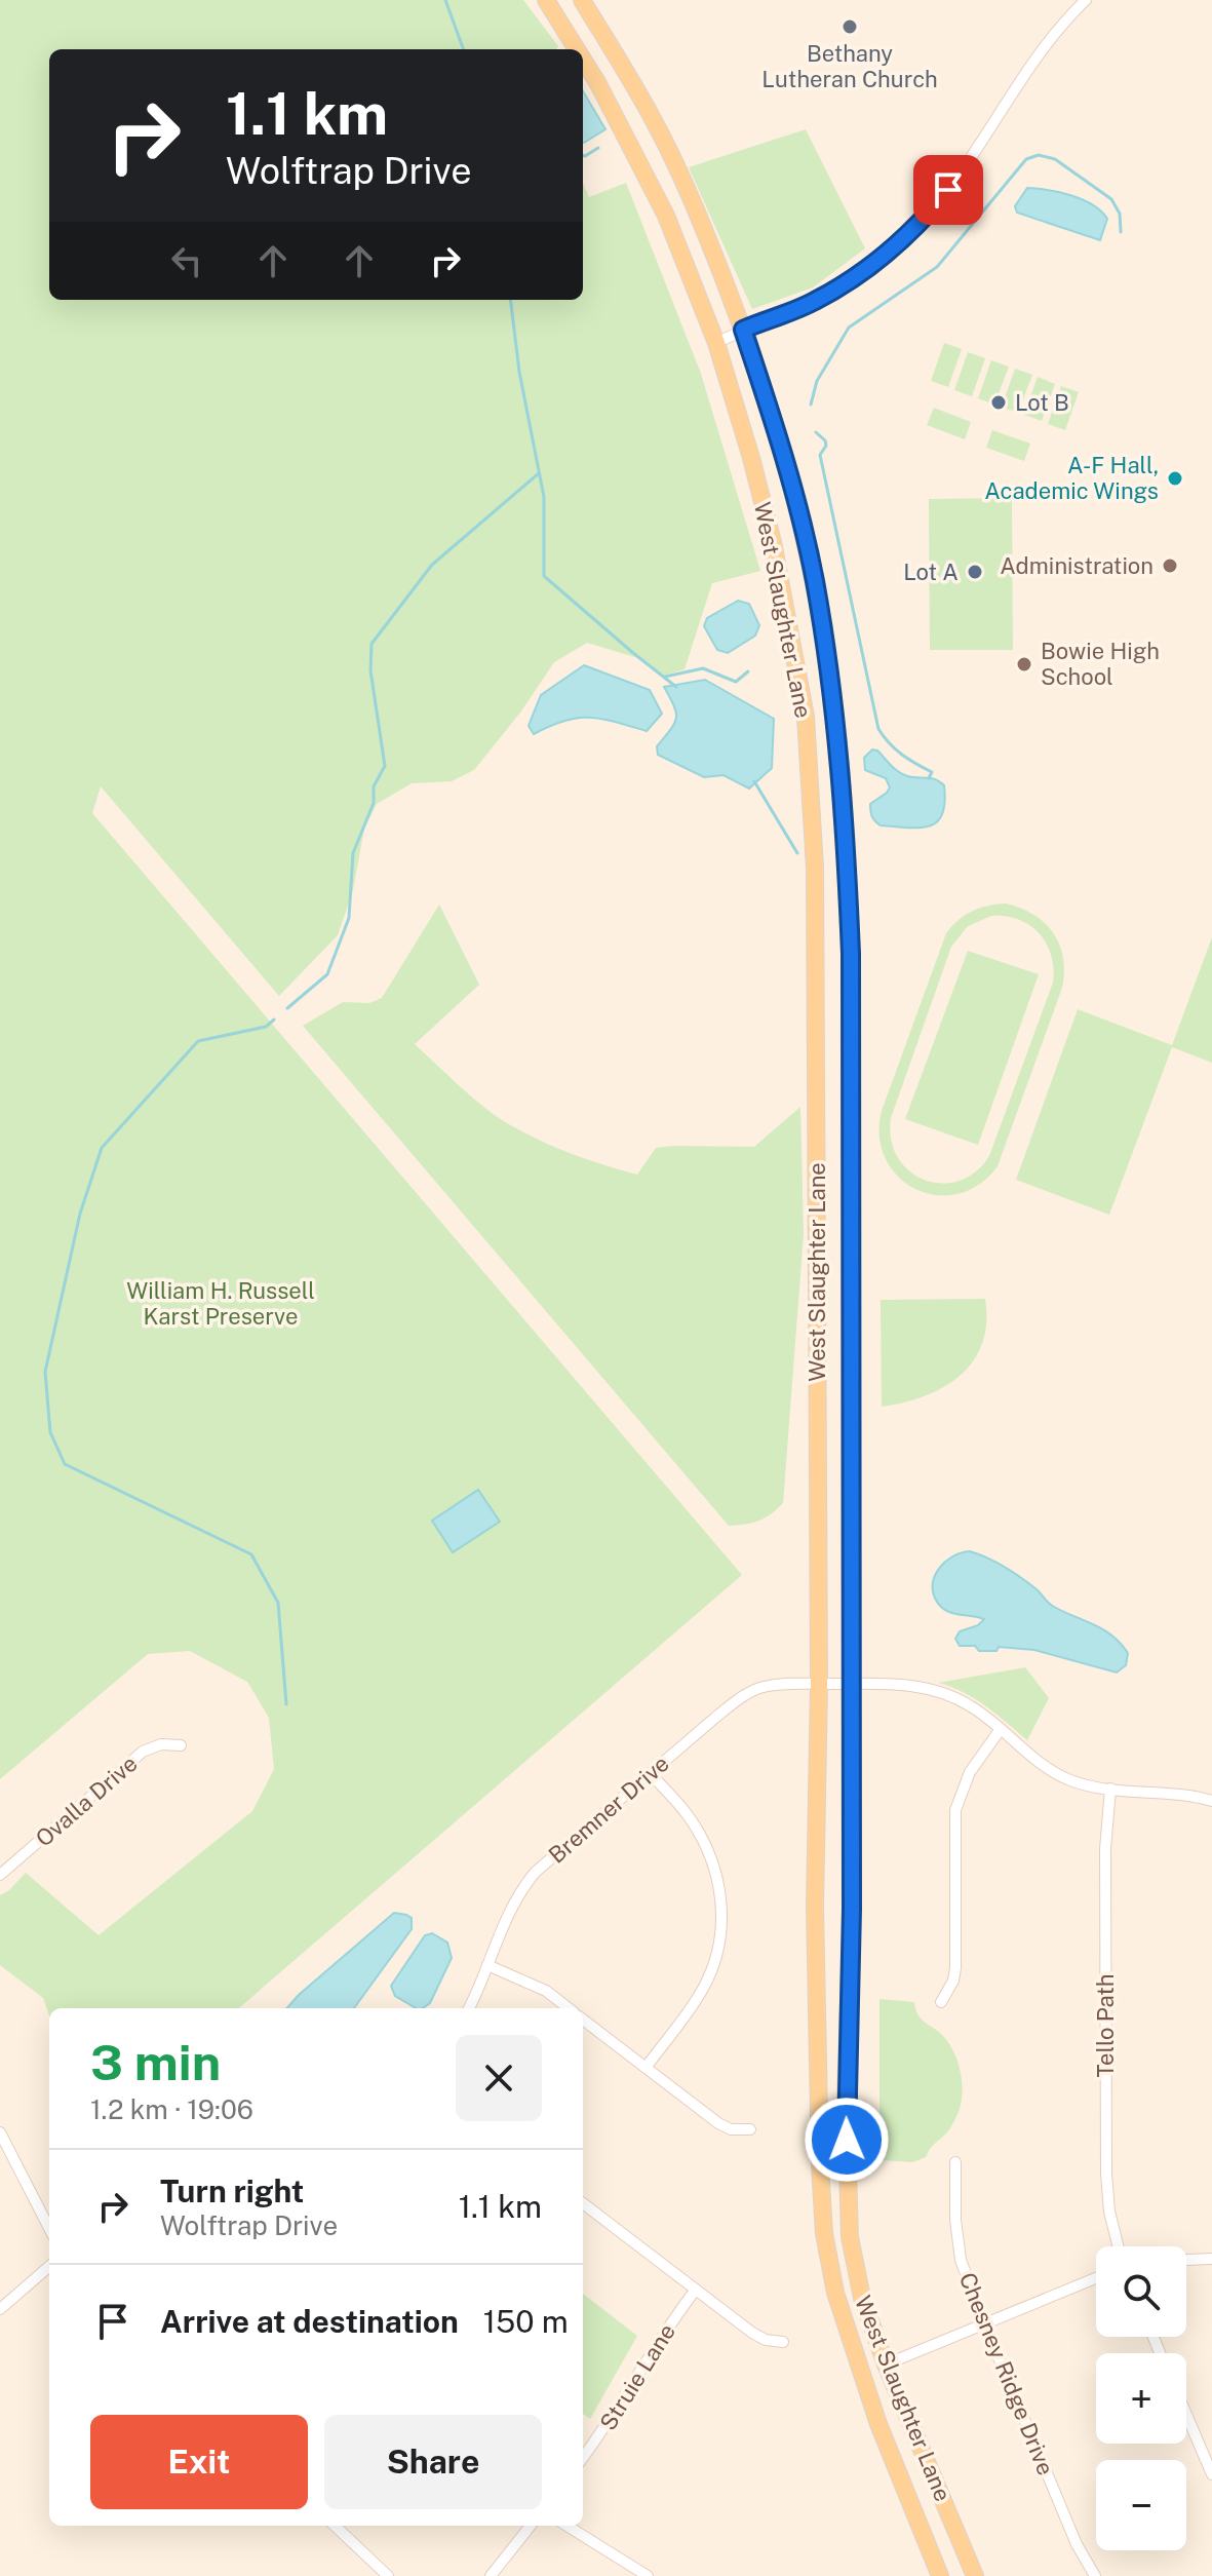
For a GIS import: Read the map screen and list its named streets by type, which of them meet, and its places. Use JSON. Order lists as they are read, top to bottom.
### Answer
{
  "streets": {
    "main road": ["West Slaughter Lane"],
    "street": [
      "Ovalla Drive",
      "Bremner Drive",
      "Tello Path",
      "Chesney Ridge Drive",
      "Struie Lane"
    ]
  },
  "crossings": [
    ["West Slaughter Lane", "Bremner Drive"],
    ["Bremner Drive", "Tello Path"]
  ],
  "parks": ["William H. Russell Karst Preserve"],
  "places": [
    "Bethany Lutheran Church",
    "Lot B",
    "A-F Hall, Academic Wings",
    "Administration",
    "Lot A",
    "Bowie High School"
  ],
  "page": {
    "turn": ["1.1 km", "Wolftrap Drive"],
    "heading": ["3 min", "1.2 km · 19:06"],
    "list": [
      {
        "name": "Turn right",
        "note": "Wolftrap Drive",
        "value": "1.1 km"
      },
      {
        "name": "Arrive at destination",
        "value": "150 m"
      }
    ],
    "map_buttons": ["+", "−"],
    "buttons": ["Exit", "Share"]
  }
}
